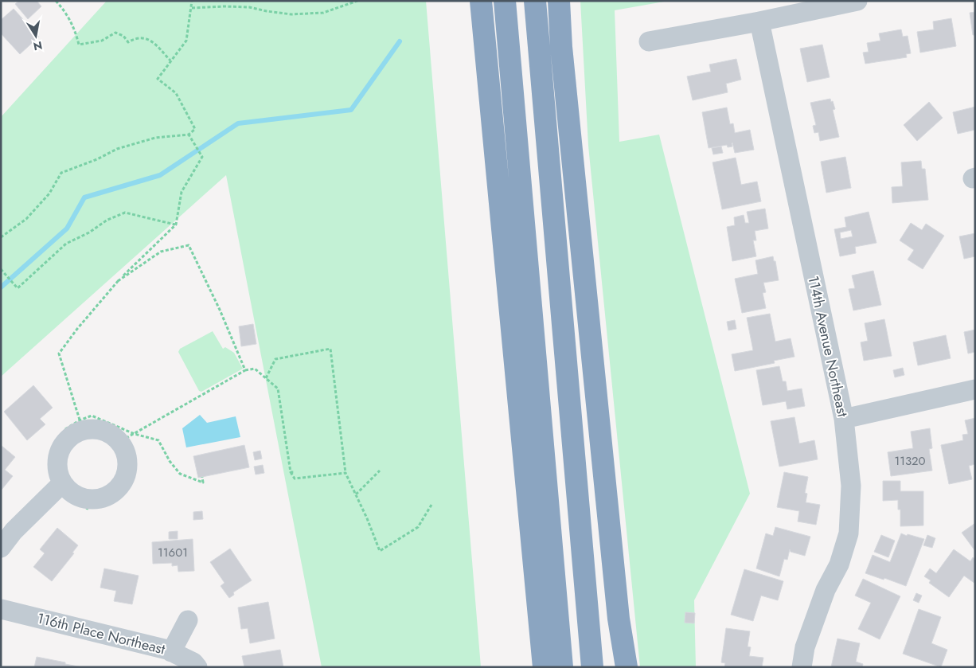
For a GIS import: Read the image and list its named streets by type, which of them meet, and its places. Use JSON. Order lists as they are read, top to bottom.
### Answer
{
  "streets": {
    "street": ["114th Avenue Northeast", "116th Place Northeast"]
  },
  "house_numbers": ["11320", "11601"],
  "north": "bottom"
}
